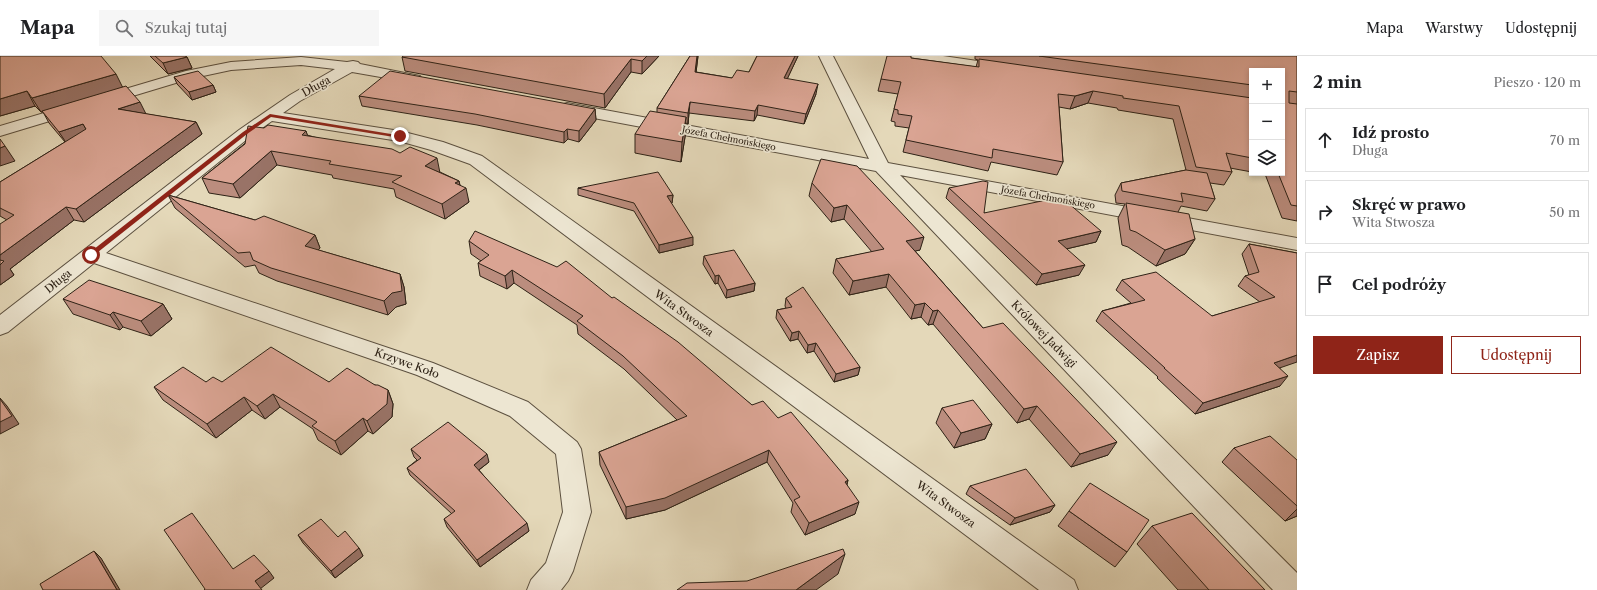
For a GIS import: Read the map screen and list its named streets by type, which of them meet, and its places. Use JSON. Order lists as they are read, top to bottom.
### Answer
{
  "streets": {
    "street": [
      "Długa",
      "Józefa Chełmońskiego",
      "Wita Stwosza",
      "Królowej Jadwigi",
      "Krzywe Koło"
    ]
  },
  "crossings": [
    ["Długa", "Wita Stwosza"],
    ["Długa", "Krzywe Koło"],
    ["Józefa Chełmońskiego", "Królowej Jadwigi"]
  ],
  "page": {
    "header": "Mapa",
    "search": "Szukaj tutaj",
    "nav": ["Mapa", "Warstwy", "Udostępnij"],
    "heading": ["2 min", "Pieszo · 120 m"],
    "map_buttons": ["+", "−"],
    "list": [
      ["Idź prosto", "Długa", "70 m"],
      ["Skręć w prawo", "Wita Stwosza", "50 m"],
      "Cel podróży"
    ],
    "buttons": ["Zapisz", "Udostępnij"]
  }
}
